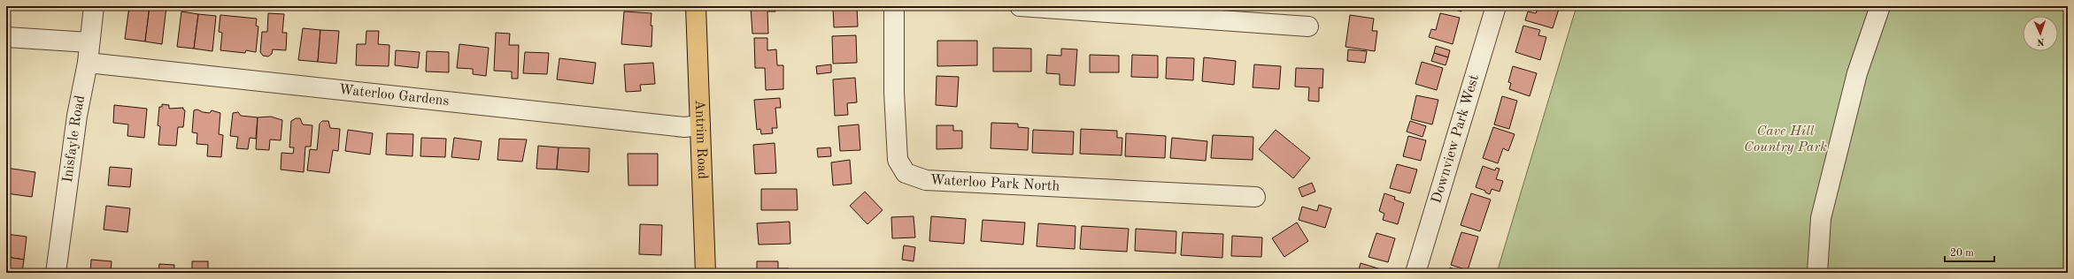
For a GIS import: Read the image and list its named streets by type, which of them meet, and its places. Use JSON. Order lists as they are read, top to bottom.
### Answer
{
  "streets": {
    "main road": ["Antrim Road"],
    "street": [
      "Waterloo Gardens",
      "Inisfayle Road",
      "Downview Park West",
      "Waterloo Park North"
    ]
  },
  "crossings": [
    ["Waterloo Gardens", "Inisfayle Road"],
    ["Waterloo Gardens", "Antrim Road"]
  ],
  "parks": ["Cave Hill Country Park"],
  "scale_bar": "20 m",
  "north": "bottom"
}
